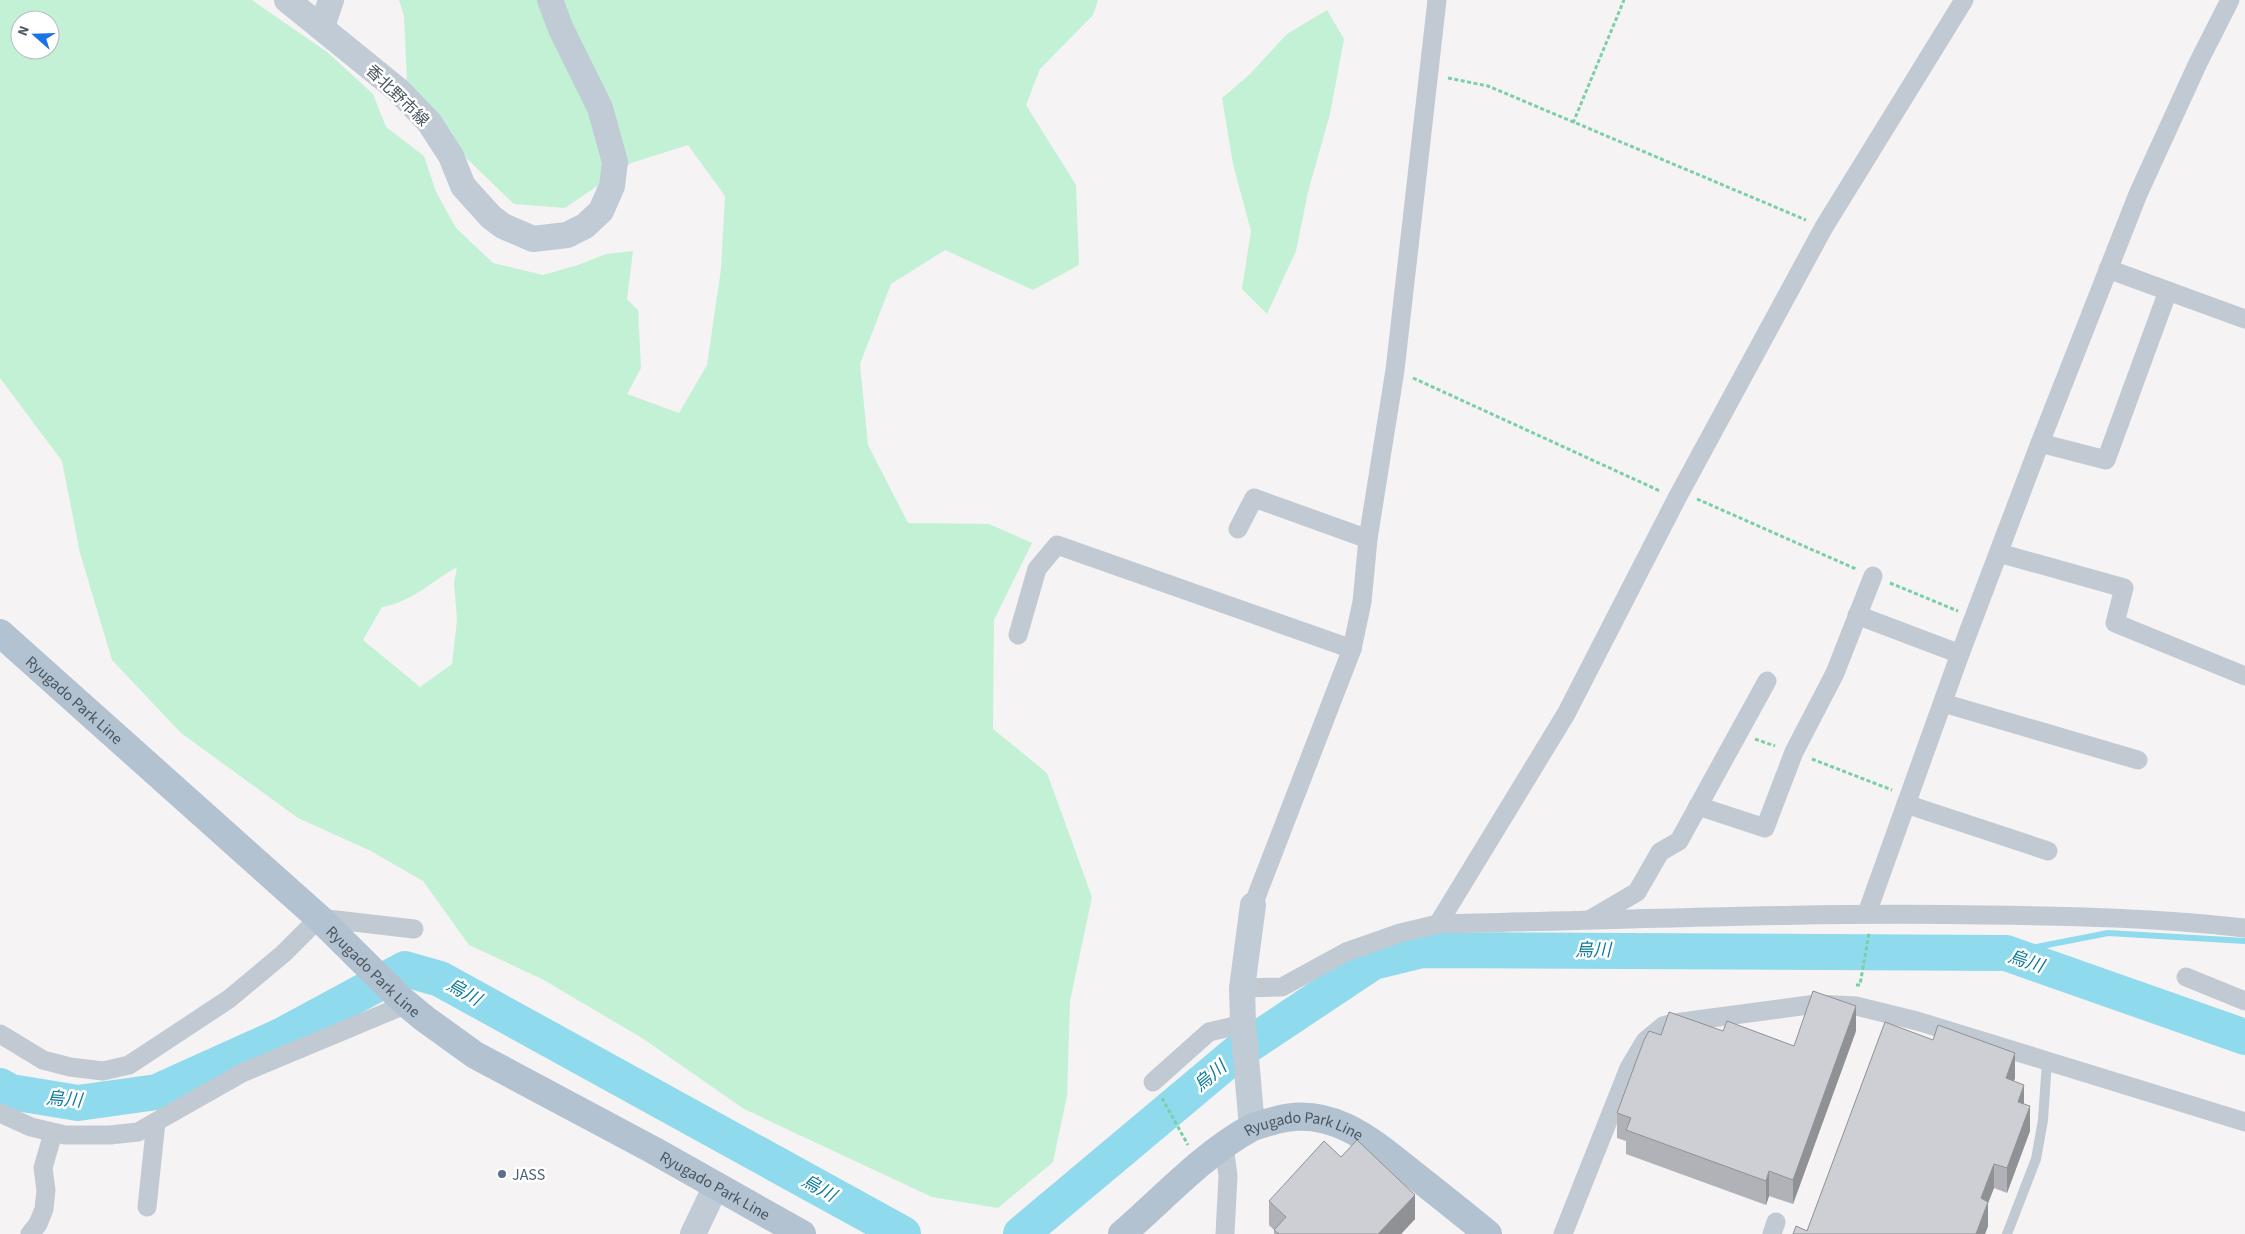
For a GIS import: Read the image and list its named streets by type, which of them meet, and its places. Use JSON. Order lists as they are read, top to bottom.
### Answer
{
  "streets": {
    "main road": ["香北野市線", "Ryugado Park Line"]
  },
  "water": ["烏川"],
  "places": ["JASS"],
  "north": "left"
}
